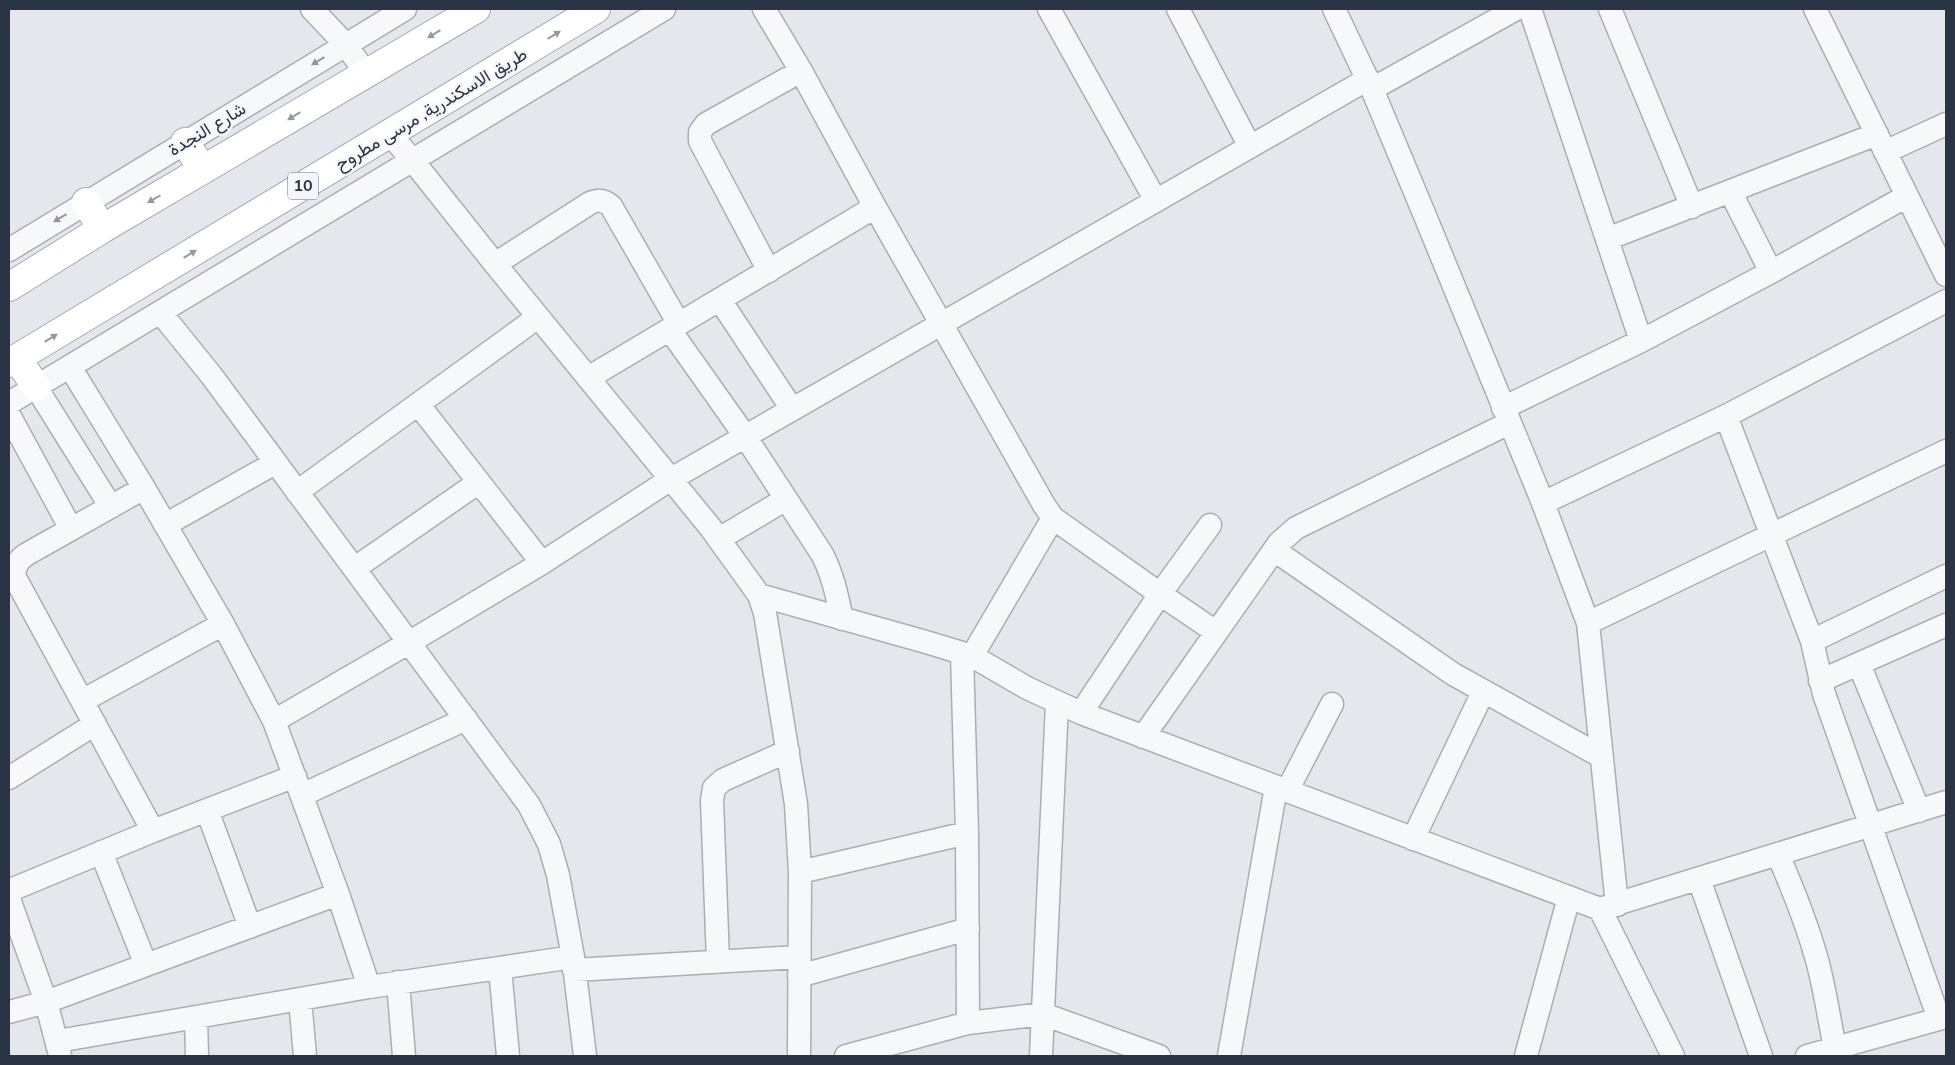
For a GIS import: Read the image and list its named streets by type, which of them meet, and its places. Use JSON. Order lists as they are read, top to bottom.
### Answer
{
  "streets": {
    "main road": ["طريق الاسكندرية, مرسى مطروح", "10"],
    "street": ["شارع النجدة"]
  }
}
